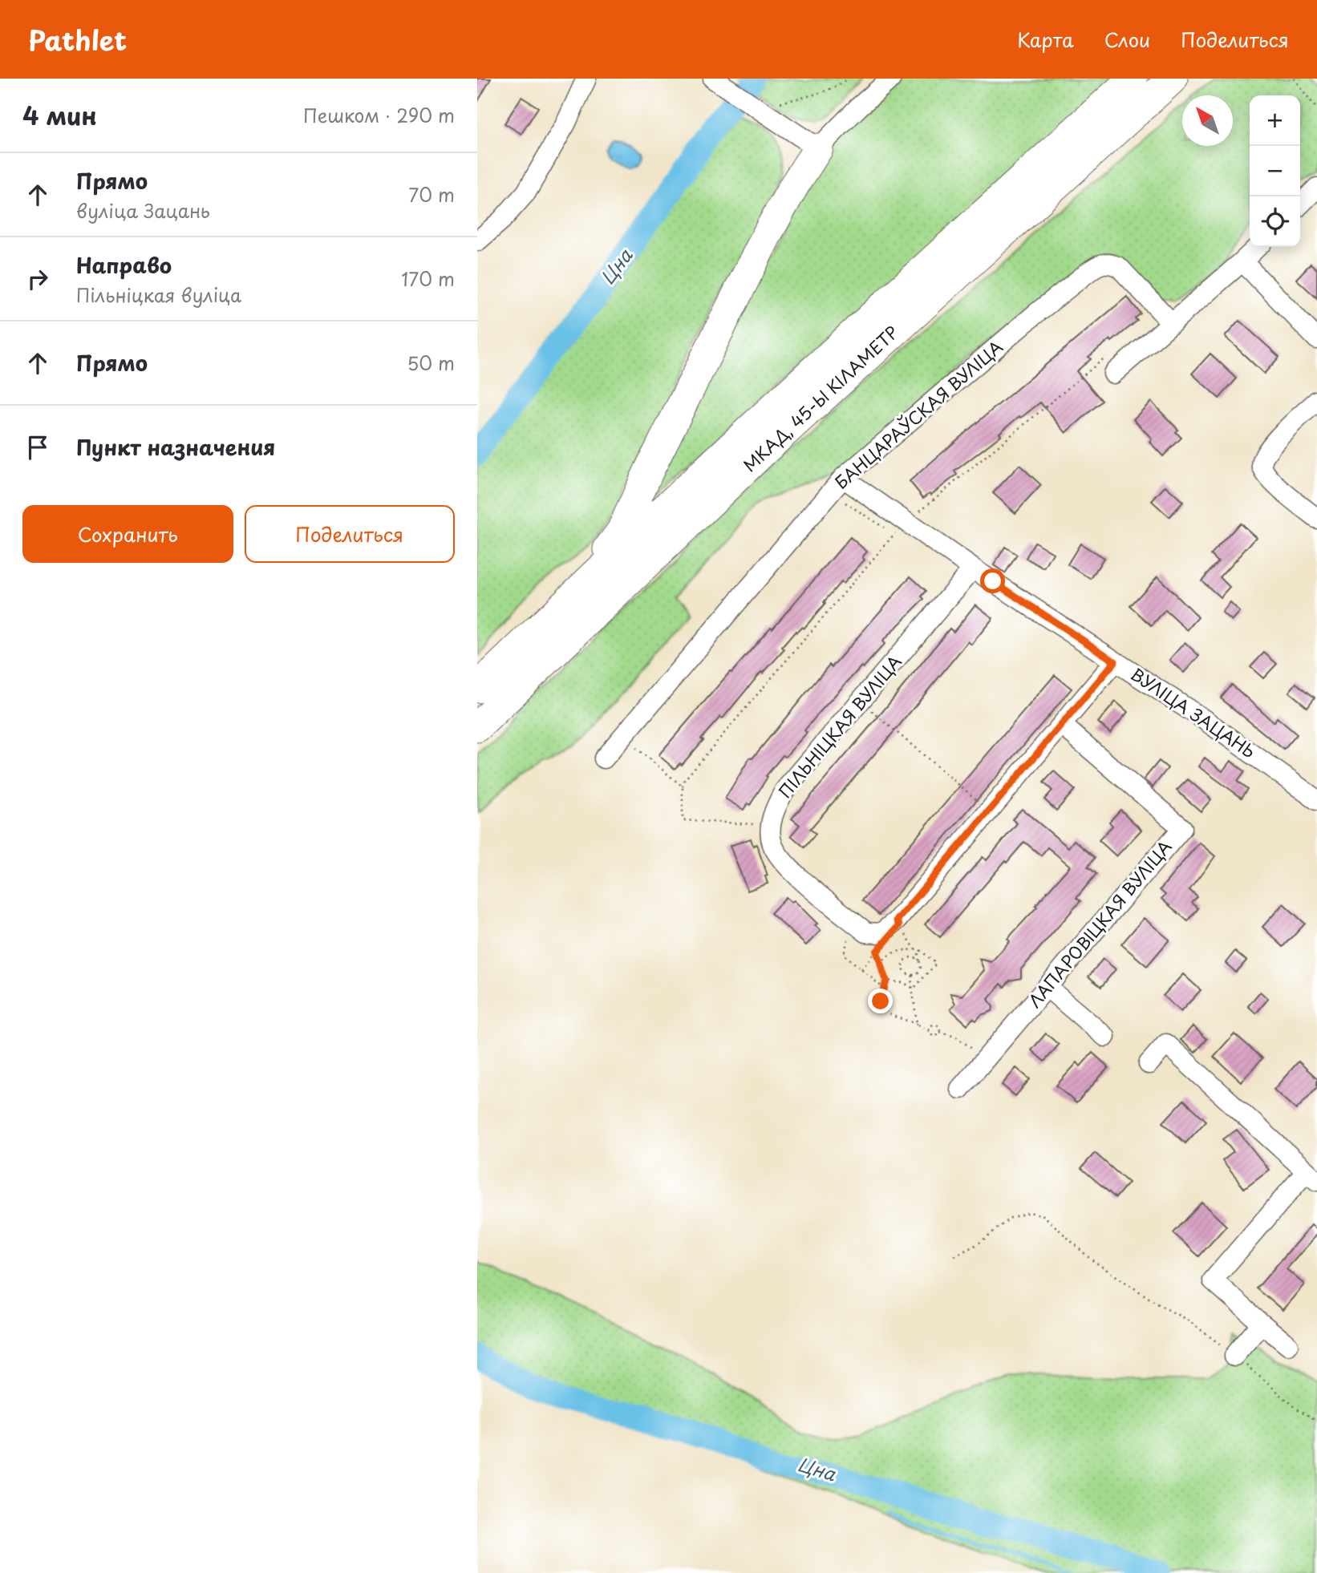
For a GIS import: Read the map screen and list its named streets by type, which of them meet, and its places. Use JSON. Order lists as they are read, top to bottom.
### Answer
{
  "streets": {
    "highway": ["МКАД, 45-Ы КІЛАМЕТР"],
    "street": [
      "БАНЦАРАЎСКАЯ ВУЛІЦА",
      "ВУЛІЦА ЗАЦАНЬ",
      "ПІЛЬНІЦКАЯ ВУЛІЦА",
      "ЛАПАРОВІЦКАЯ ВУЛІЦА"
    ]
  },
  "crossings": [
    ["БАНЦАРАЎСКАЯ ВУЛІЦА", "ВУЛІЦА ЗАЦАНЬ"],
    ["ВУЛІЦА ЗАЦАНЬ", "ПІЛЬНІЦКАЯ ВУЛІЦА"],
    ["ПІЛЬНІЦКАЯ ВУЛІЦА", "ЛАПАРОВІЦКАЯ ВУЛІЦА"]
  ],
  "water": ["Цна"],
  "north": "top left",
  "page": {
    "header": "Pathlet",
    "nav": ["Карта", "Слои", "Поделиться"],
    "heading": ["4 мин", "Пешком · 290 m"],
    "map_buttons": ["+", "−"],
    "list": [
      ["Прямо", "вуліца Зацань", "70 m"],
      ["Направо", "Пільніцкая вуліца", "170 m"],
      ["Прямо", "50 m"],
      "Пункт назначения"
    ],
    "buttons": ["Сохранить", "Поделиться"]
  }
}
